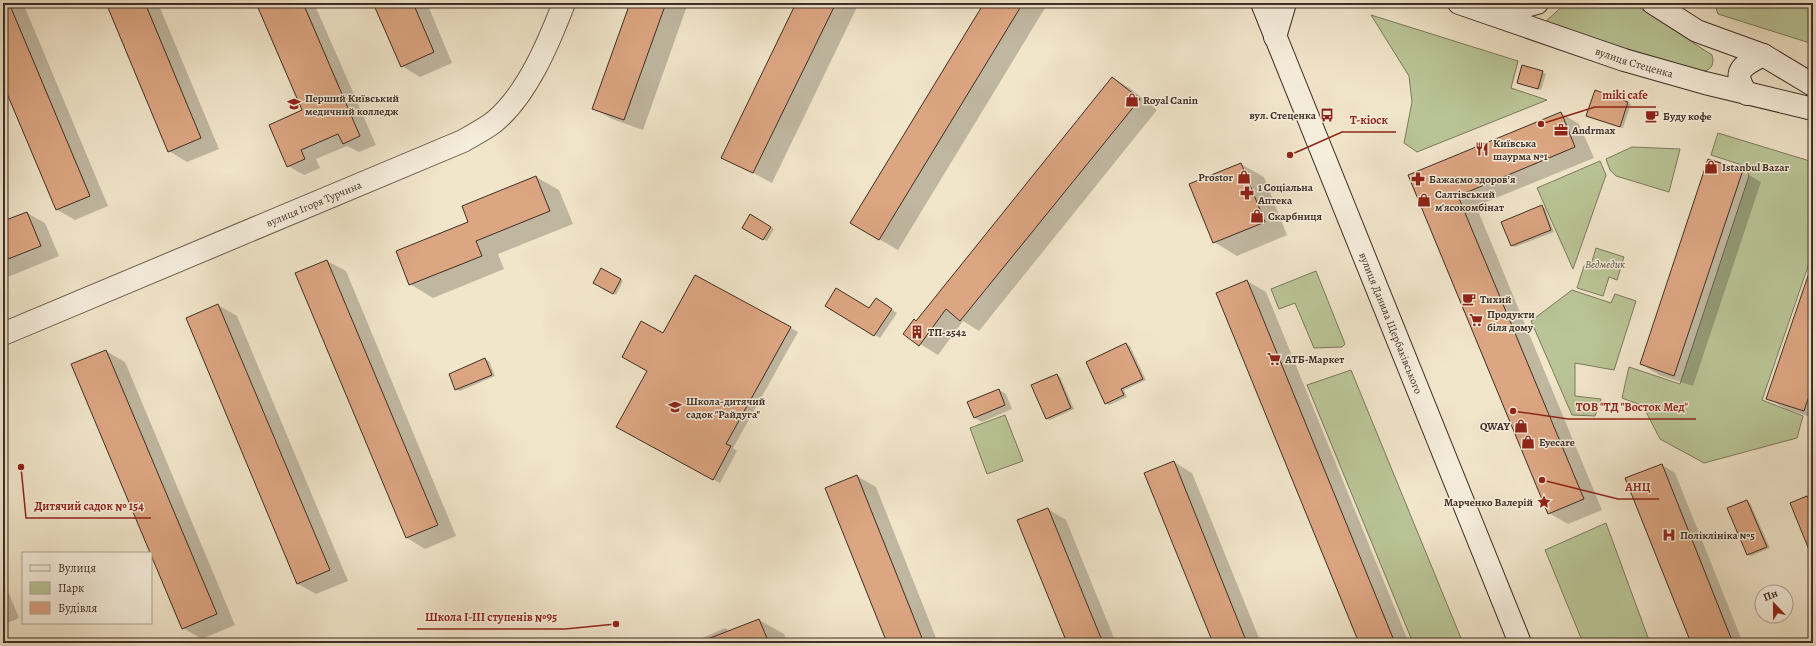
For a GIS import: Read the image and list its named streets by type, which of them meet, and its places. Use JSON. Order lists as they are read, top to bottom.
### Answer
{
  "streets": {
    "main road": ["вулиця Стеценка", "вулиця Ігоря Турчина", "вулиця Данила Щербаківського"]
  },
  "parks": ["Ведмедик"],
  "places": {
    "shop": [
      "Royal Canin",
      "Istanbul Bazar",
      "Prostor",
      "Салтівський м'ясокомбінат",
      "Скарбниця",
      "QWAY",
      "Eyecare"
    ],
    "school or university": ["Перший Київський медичний колледж", "Школа-дитячий садок \"Райдуга\""],
    "bus stop": ["вул. Стеценка"],
    "cafe": ["Буду кофе", "Тихий"],
    "other": [
      "miki cafe",
      "Т-кіоск",
      "ТОВ \"ТД \"Восток Мед\"",
      "Дитячий садок № 154",
      "АНЦ",
      "Школа І-ІІІ ступенів №95"
    ],
    "office": ["Andrmax"],
    "restaurant": ["Київська шаурма №1"],
    "pharmacy": ["Бажаємо здоровʼя", "1 Соціальна Аптека"],
    "supermarket": ["Продукти біля дому", "АТБ-Маркет"],
    "building": ["ТП-2542"],
    "place": ["Марченко Валерій"],
    "hospital": ["Поліклініка №5"]
  },
  "legend": ["Вулиця", "Парк", "Будівля"],
  "north": "top"
}
